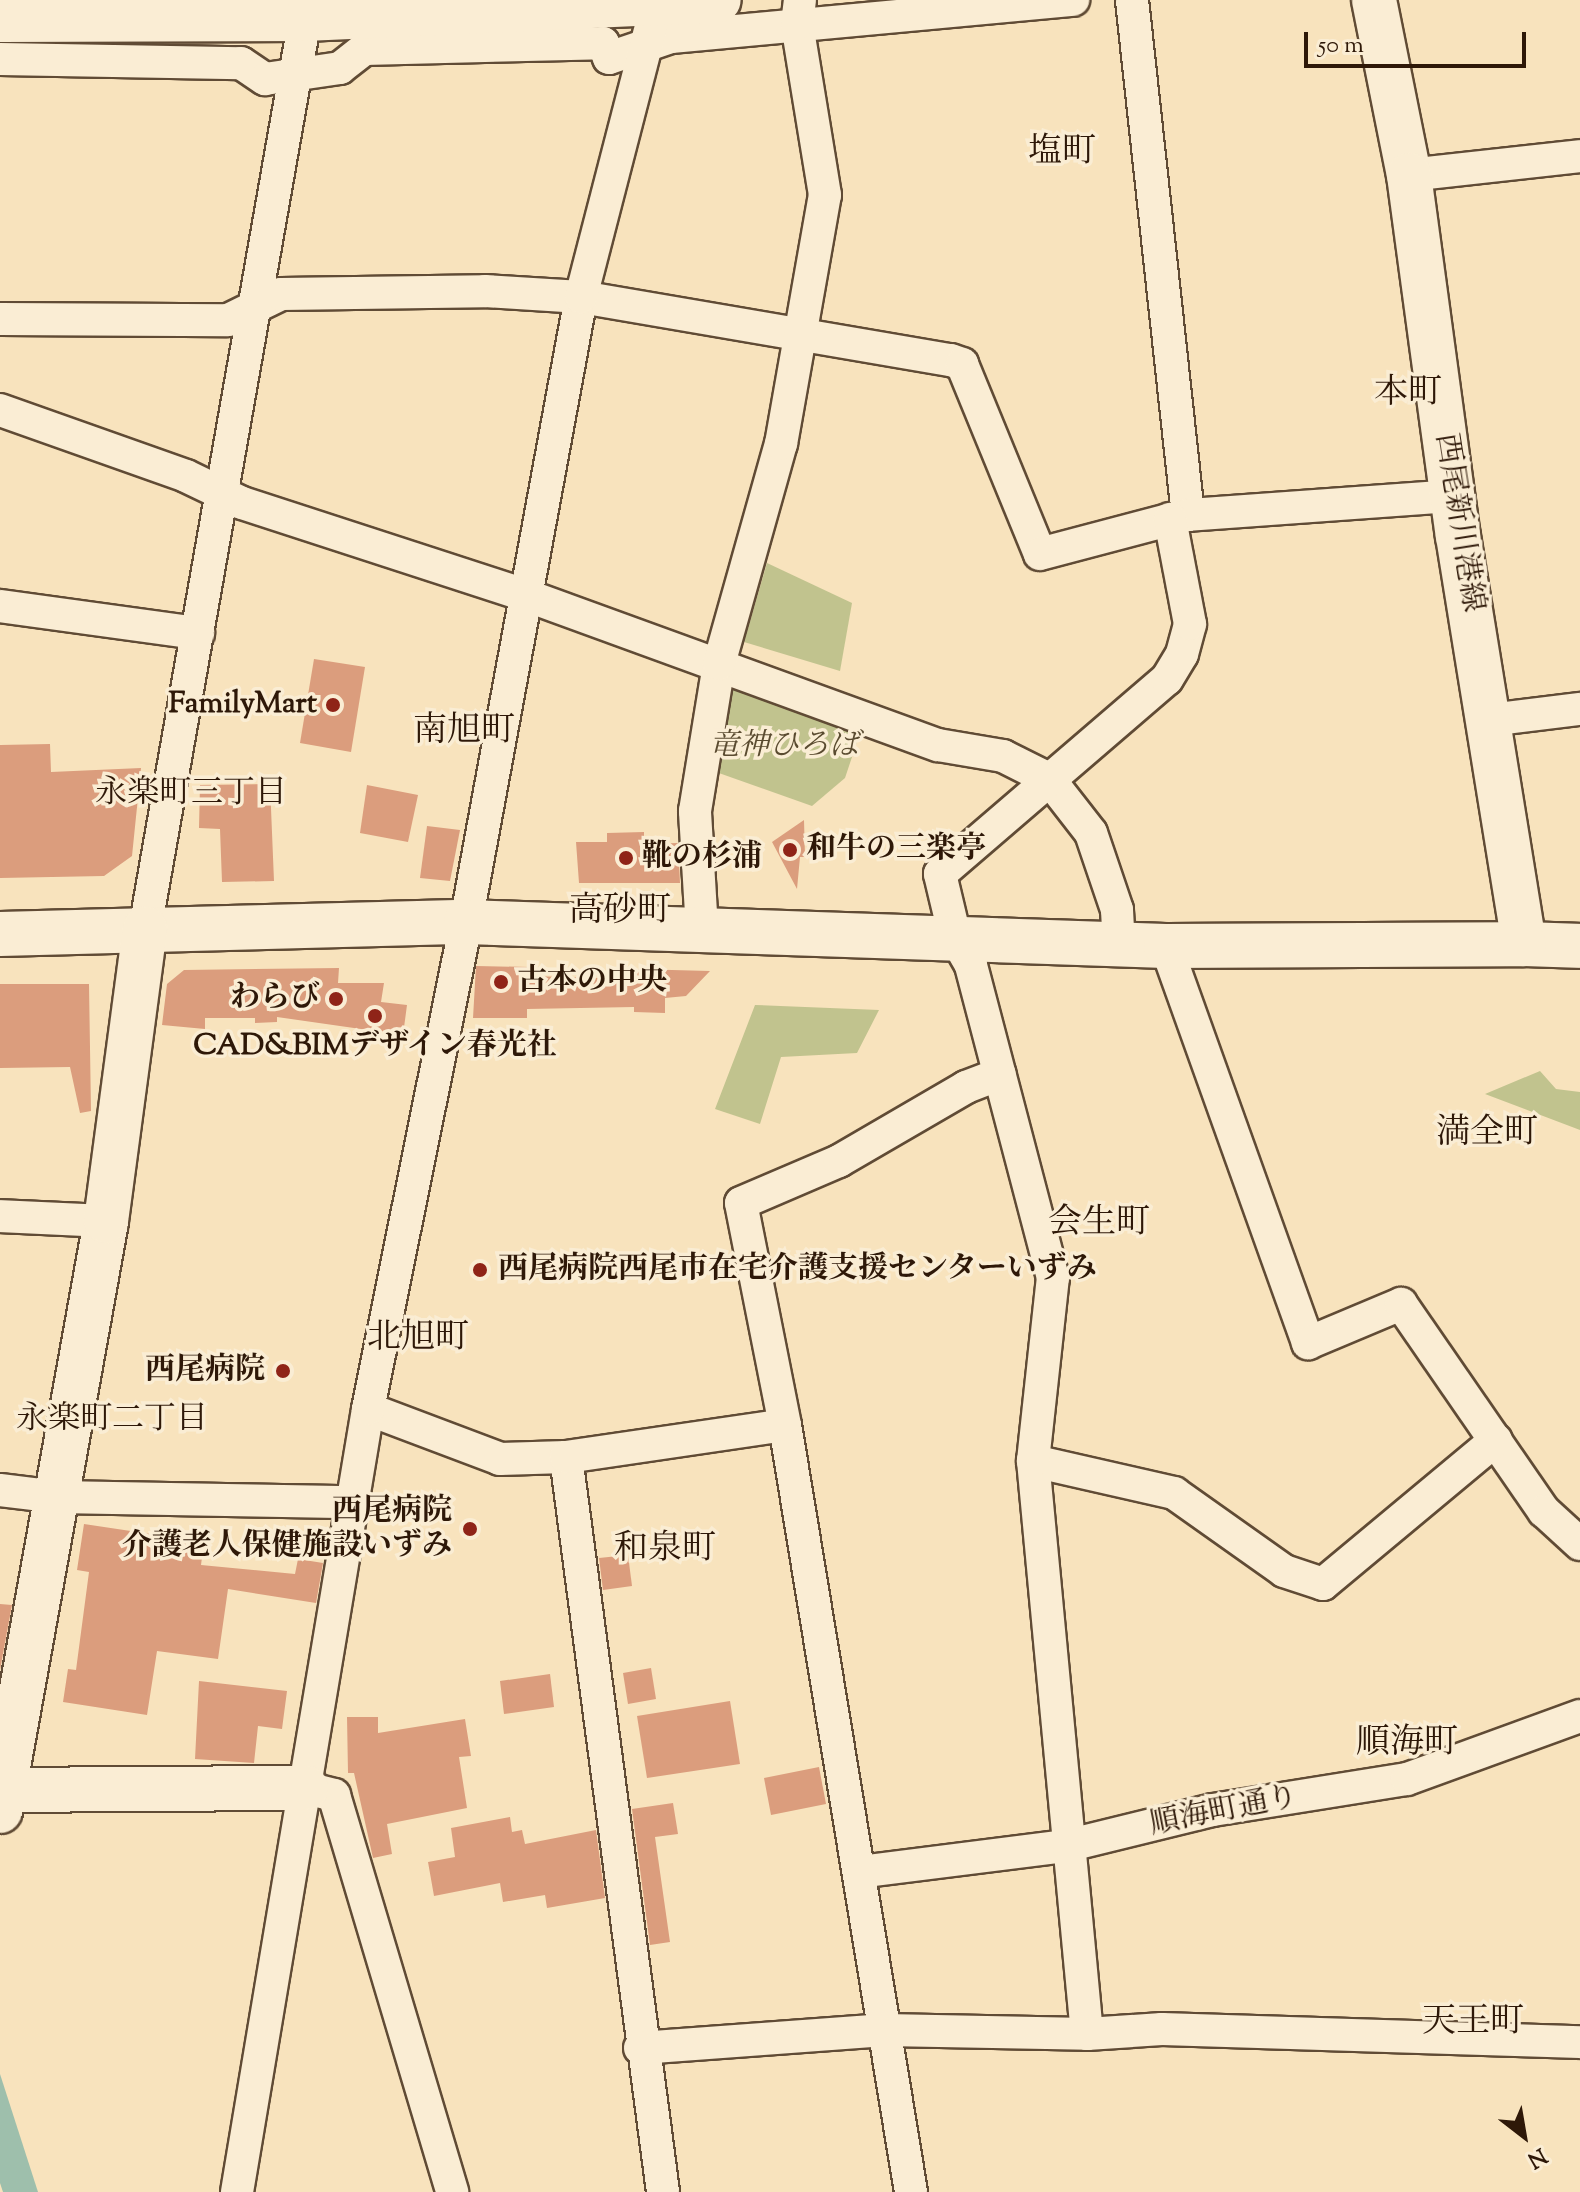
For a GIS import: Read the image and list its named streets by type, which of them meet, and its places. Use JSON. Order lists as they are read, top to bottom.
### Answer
{
  "streets": {
    "street": ["西尾新川港線", "順海町通り"]
  },
  "districts": [
    "塩町",
    "本町",
    "南旭町",
    "永楽町三丁目",
    "高砂町",
    "満全町",
    "会生町",
    "北旭町",
    "永楽町二丁目",
    "和泉町",
    "順海町",
    "天王町"
  ],
  "parks": ["竜神ひろば"],
  "places": [
    "FamilyMart",
    "和牛の三楽亭",
    "靴の杉浦",
    "古本の中央",
    "わらび",
    "CAD&BIMデザイン春光社",
    "西尾病院西尾市在宅介護支援センターいずみ",
    "西尾病院",
    "西尾病院 介護老人保健施設いずみ"
  ],
  "scale_bar": "50 m",
  "north": "bottom right"
}
